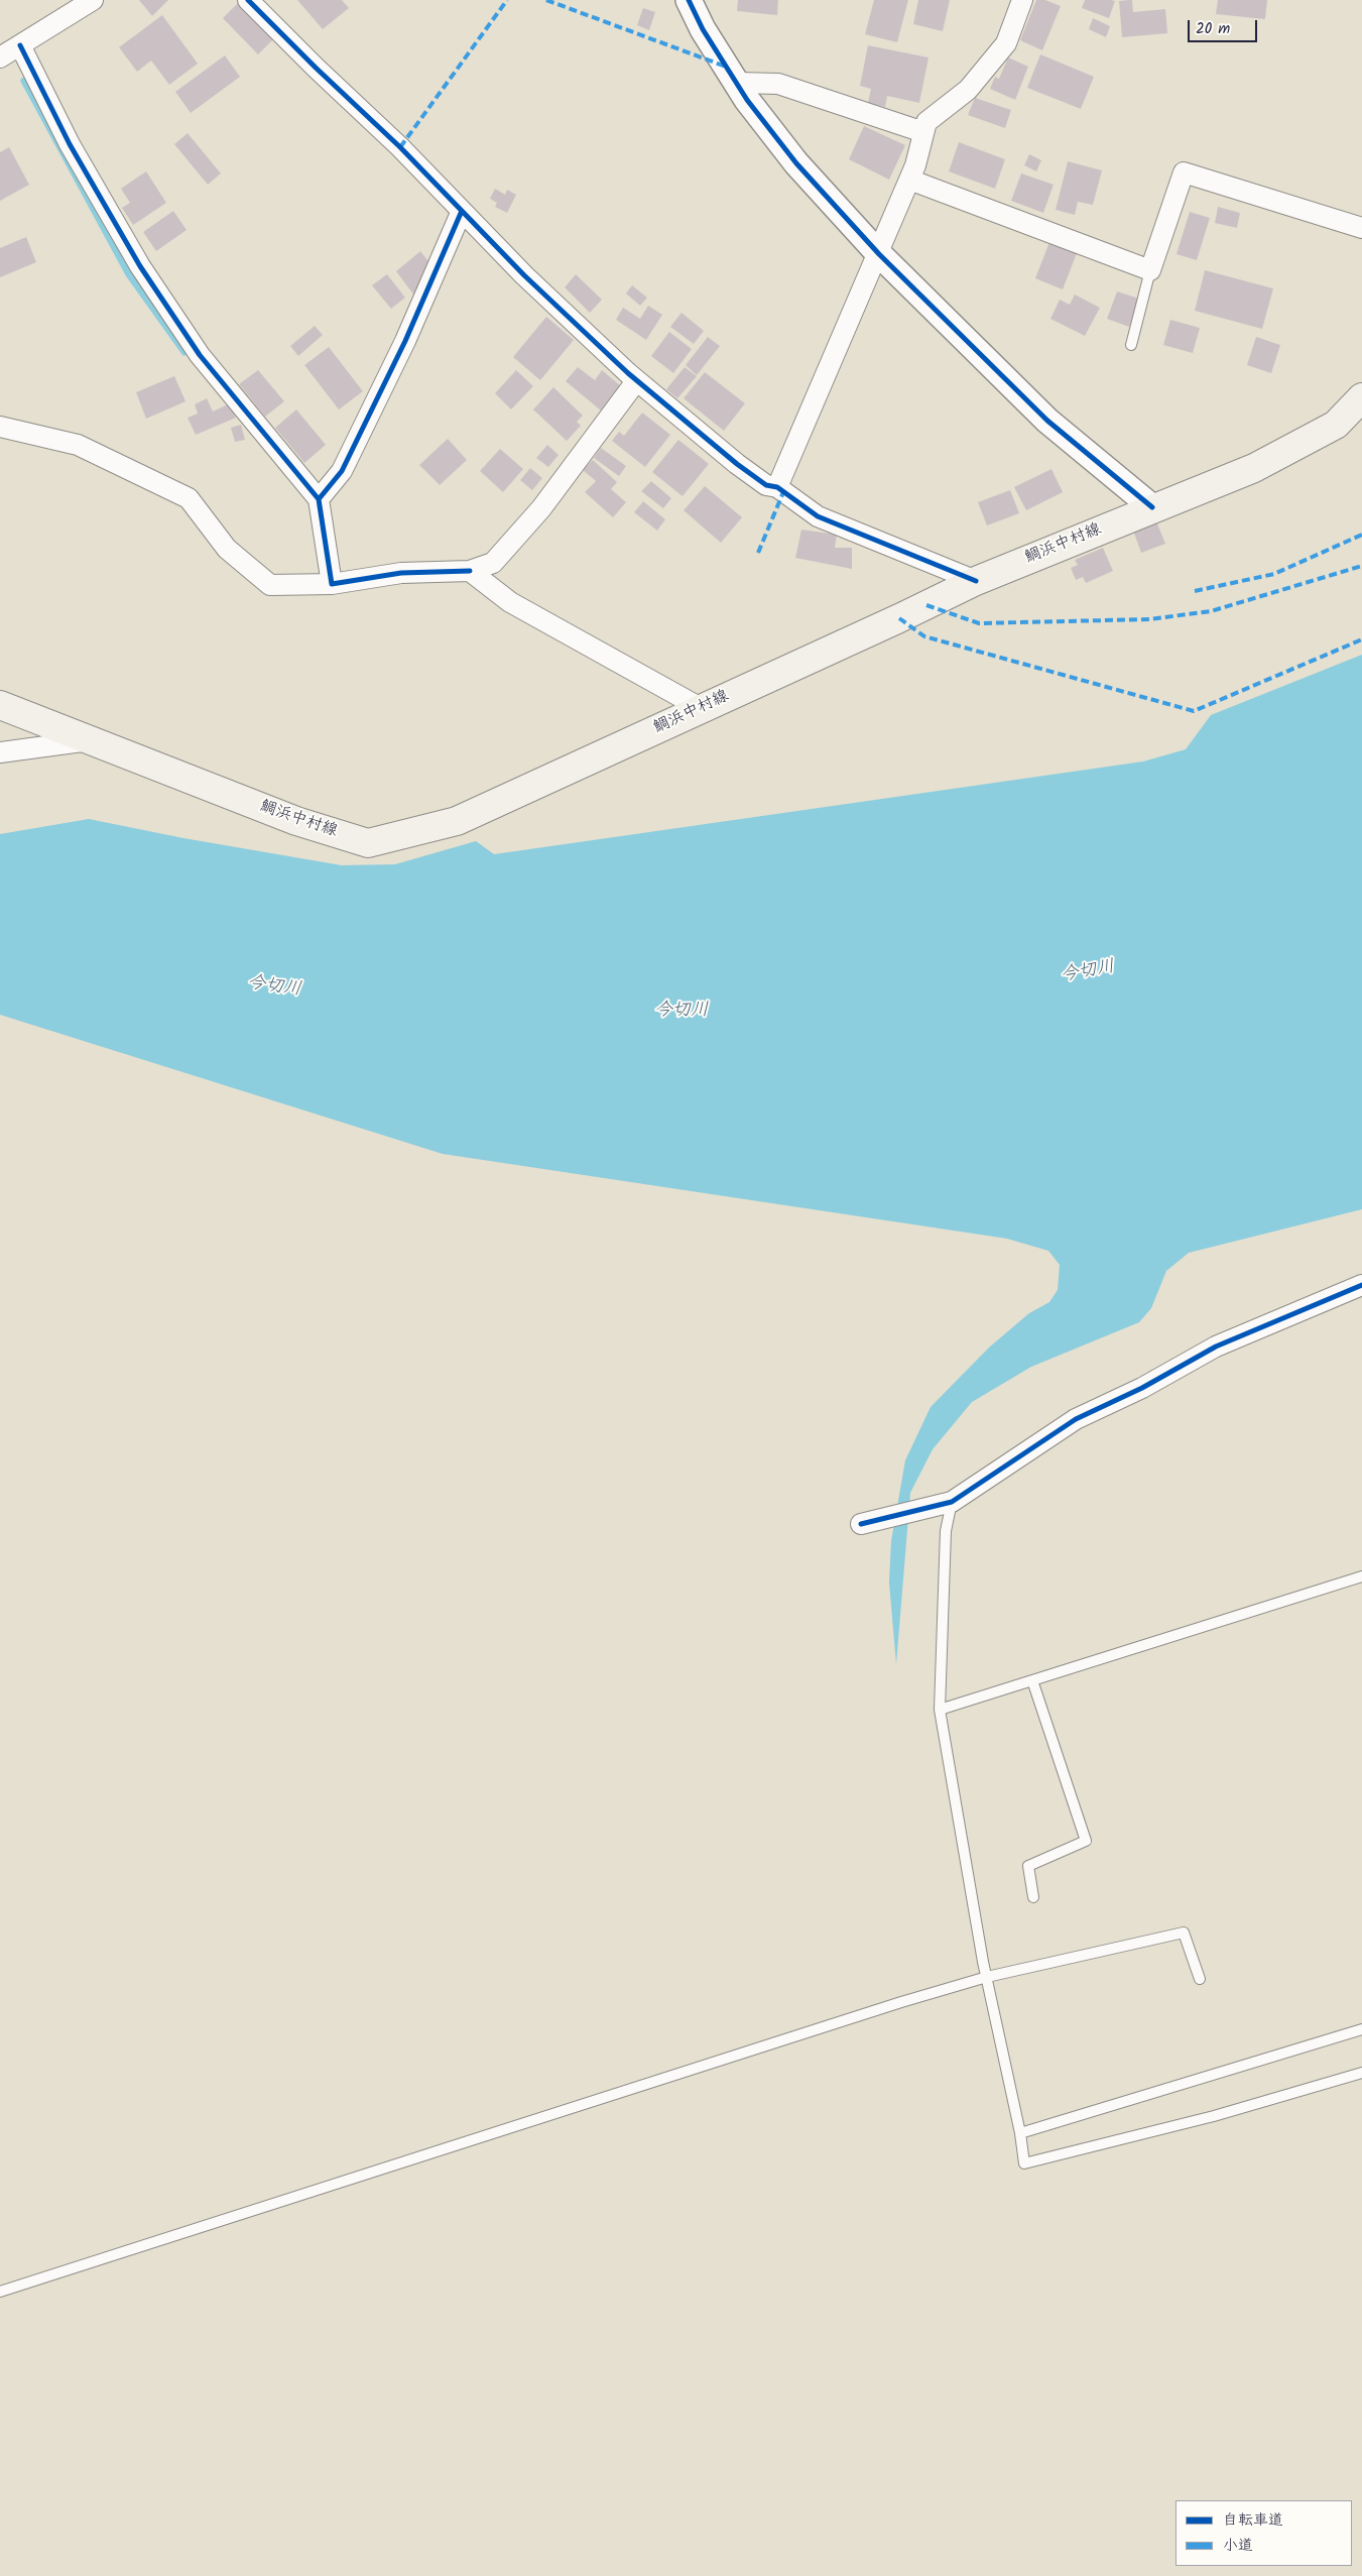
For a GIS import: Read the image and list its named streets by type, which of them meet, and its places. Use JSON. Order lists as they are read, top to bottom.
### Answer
{
  "streets": {
    "main road": ["鯛浜中村線"]
  },
  "water": ["今切川"],
  "legend": ["自転車道", "小道"],
  "scale_bar": "20 m"
}
